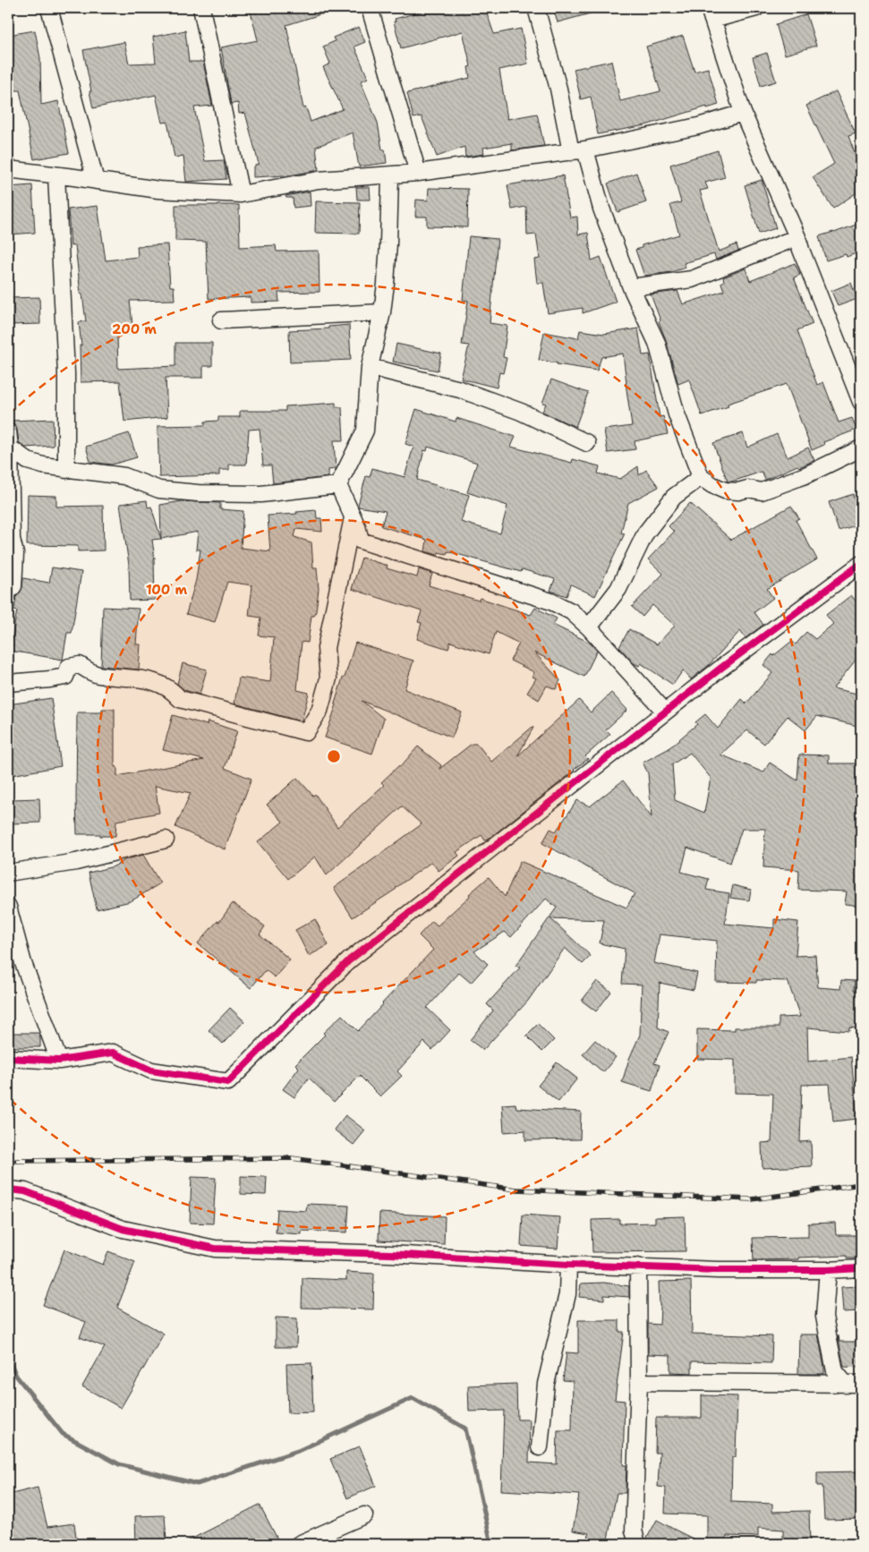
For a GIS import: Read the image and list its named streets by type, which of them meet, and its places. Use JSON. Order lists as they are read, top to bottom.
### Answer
{
  "rings": ["200 m", "100 m"]
}
